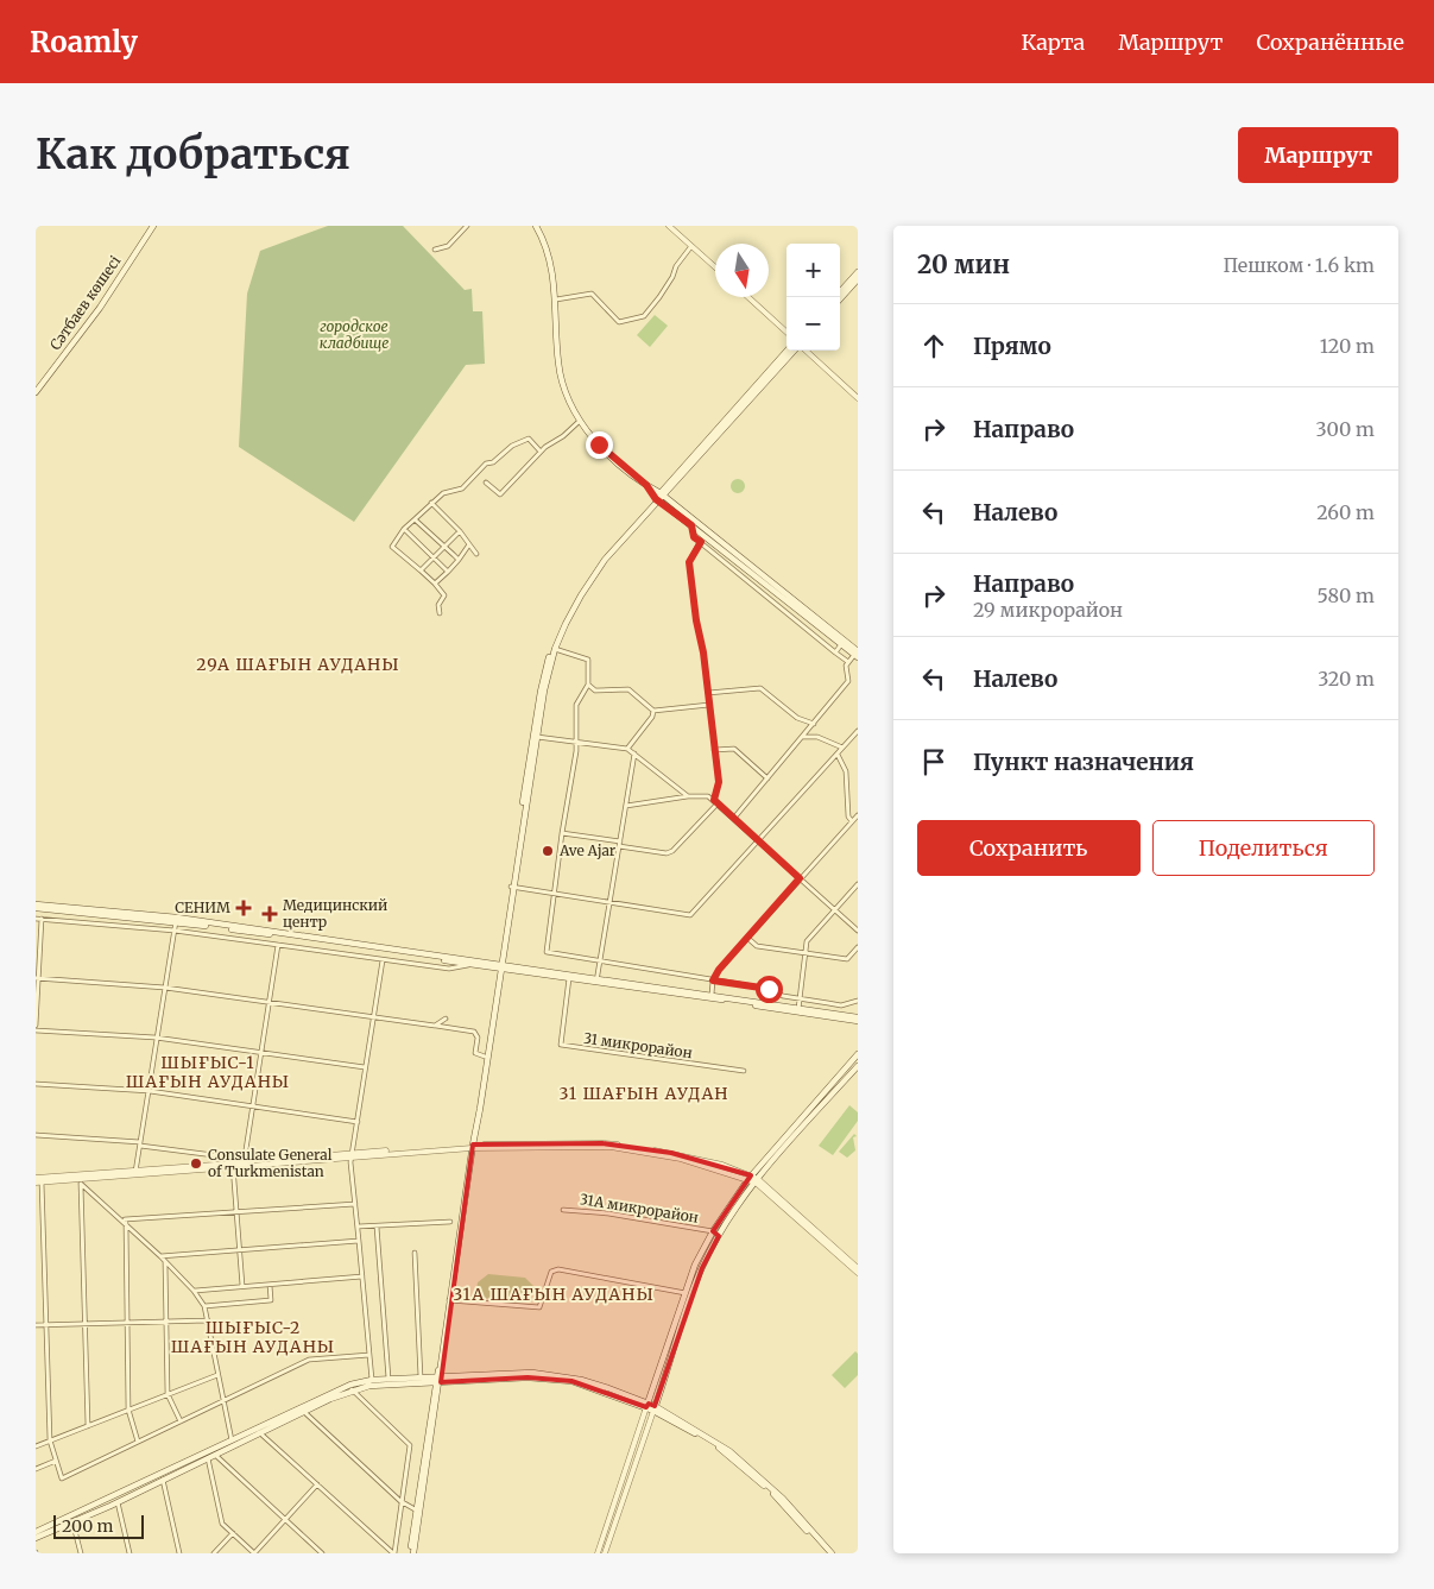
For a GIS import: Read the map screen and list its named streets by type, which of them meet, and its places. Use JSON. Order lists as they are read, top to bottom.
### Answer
{
  "streets": {
    "main road": ["Сәтбаев көшесі"],
    "street": ["31 микрорайон", "31А микрорайон"]
  },
  "districts": [
    "29А ШАҒЫН АУДАНЫ",
    "ШЫҒЫС-1 ШАҒЫН АУДАНЫ",
    "31 ШАҒЫН АУДАН",
    "31А ШАҒЫН АУДАНЫ",
    "ШЫҒЫС-2 ШАҒЫН АУДАНЫ"
  ],
  "parks": ["городское кладбище"],
  "places": {
    "other": ["Ave Ajar", "Consulate General of Turkmenistan"],
    "health": ["СЕНИМ", "Медицинский центр"]
  },
  "scale_bar": "200 m",
  "north": "bottom",
  "page": {
    "header": "Roamly",
    "nav": ["Карта", "Маршрут", "Сохранённые"],
    "buttons": [
      "Маршрут",
      ["Сохранить", "Поделиться"]
    ],
    "title": "Как добраться",
    "heading": ["20 мин", "Пешком · 1.6 km"],
    "map_buttons": ["+", "−"],
    "list": [
      ["Прямо", "120 m"],
      ["Направо", "300 m"],
      ["Налево", "260 m"],
      ["Направо", "29 микрорайон", "580 m"],
      ["Налево", "320 m"],
      "Пункт назначения"
    ],
    "scale": "200 m"
  }
}
